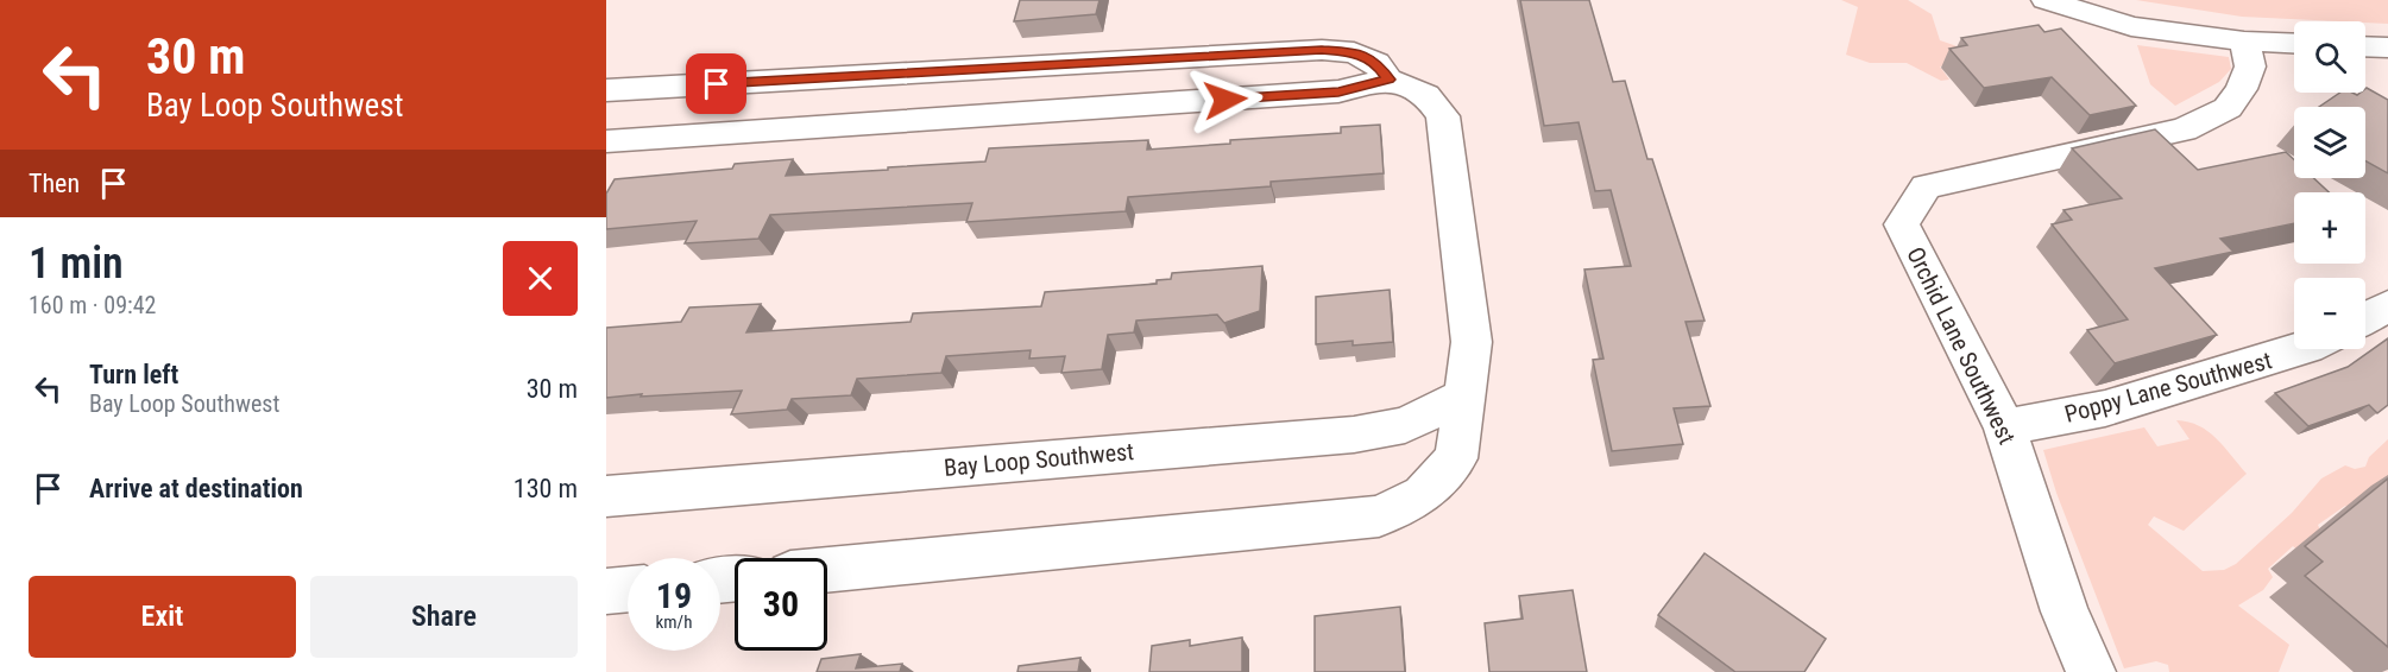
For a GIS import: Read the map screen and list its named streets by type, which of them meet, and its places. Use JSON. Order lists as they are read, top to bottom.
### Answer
{
  "streets": {
    "street": ["Orchid Lane Southwest", "Poppy Lane Southwest", "Bay Loop Southwest"]
  },
  "crossings": [
    ["Orchid Lane Southwest", "Poppy Lane Southwest"]
  ],
  "page": {
    "turn": ["30 m", "Bay Loop Southwest"],
    "map_buttons": ["+", "−"],
    "then": "Then",
    "heading": ["1 min", "160 m · 09:42"],
    "list": [
      {
        "name": "Turn left",
        "note": "Bay Loop Southwest",
        "value": "30 m"
      },
      {
        "name": "Arrive at destination",
        "value": "130 m"
      }
    ],
    "speed": "19 km/h",
    "limit": "30",
    "buttons": ["Exit", "Share"]
  }
}
